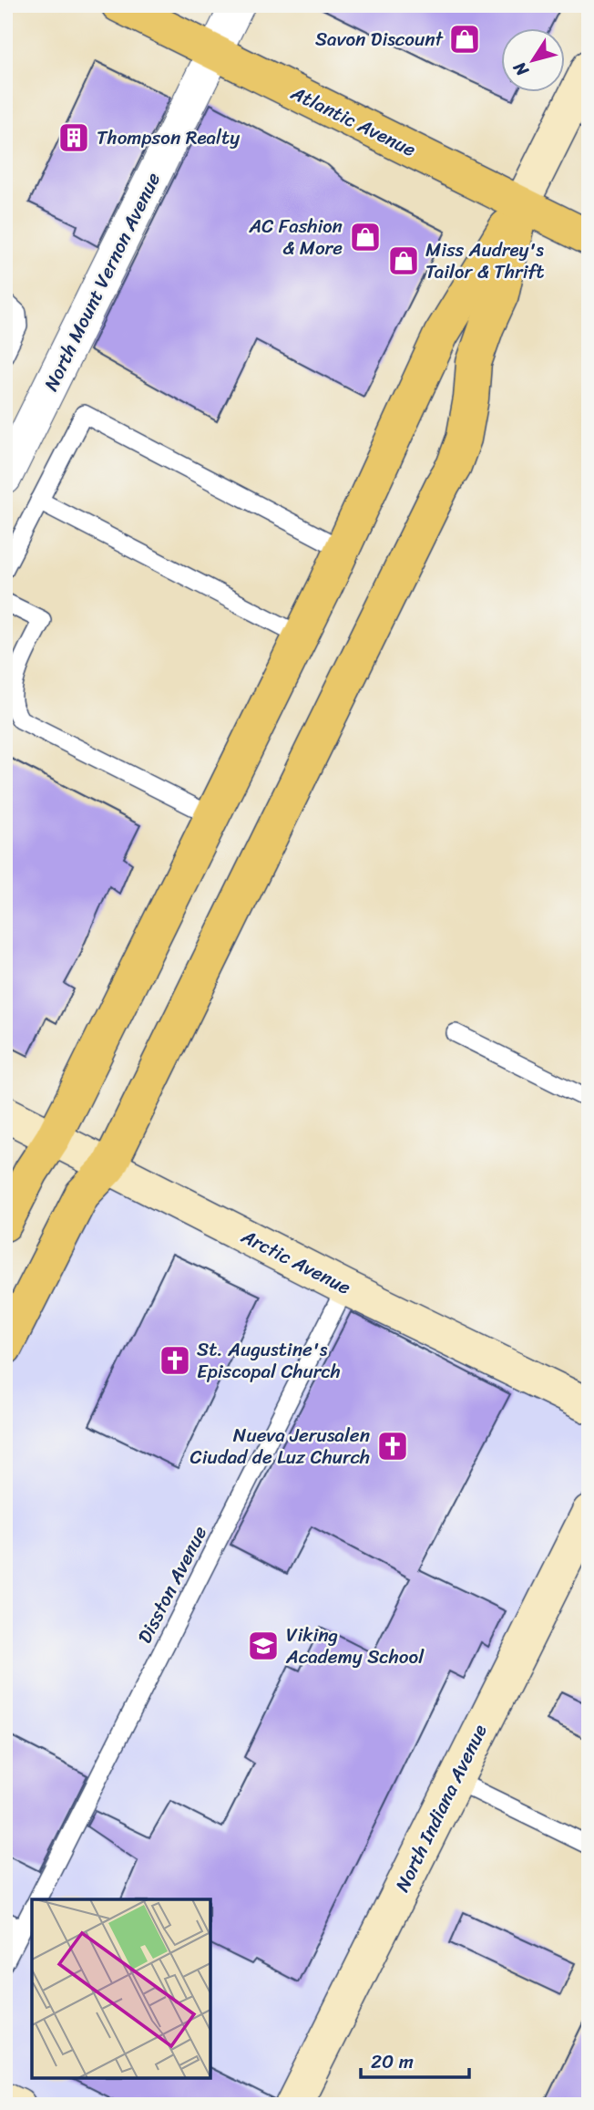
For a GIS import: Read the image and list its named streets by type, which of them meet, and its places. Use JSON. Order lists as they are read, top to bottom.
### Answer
{
  "streets": {
    "main road": ["Atlantic Avenue"],
    "street": ["North Mount Vernon Avenue", "Arctic Avenue", "North Indiana Avenue"],
    "lane": ["Disston Avenue"]
  },
  "crossings": [
    ["Atlantic Avenue", "North Mount Vernon Avenue"],
    ["Arctic Avenue", "Disston Avenue"]
  ],
  "places": {
    "shop": ["Savon Discount", "AC Fashion & More", "Miss Audrey's Tailor & Thrift"],
    "building": ["Thompson Realty"],
    "church": ["St. Augustine's Episcopal Church", "Nueva Jerusalen Ciudad de Luz Church"],
    "school or university": ["Viking Academy School"]
  },
  "scale_bar": "20 m",
  "north": "bottom left"
}
